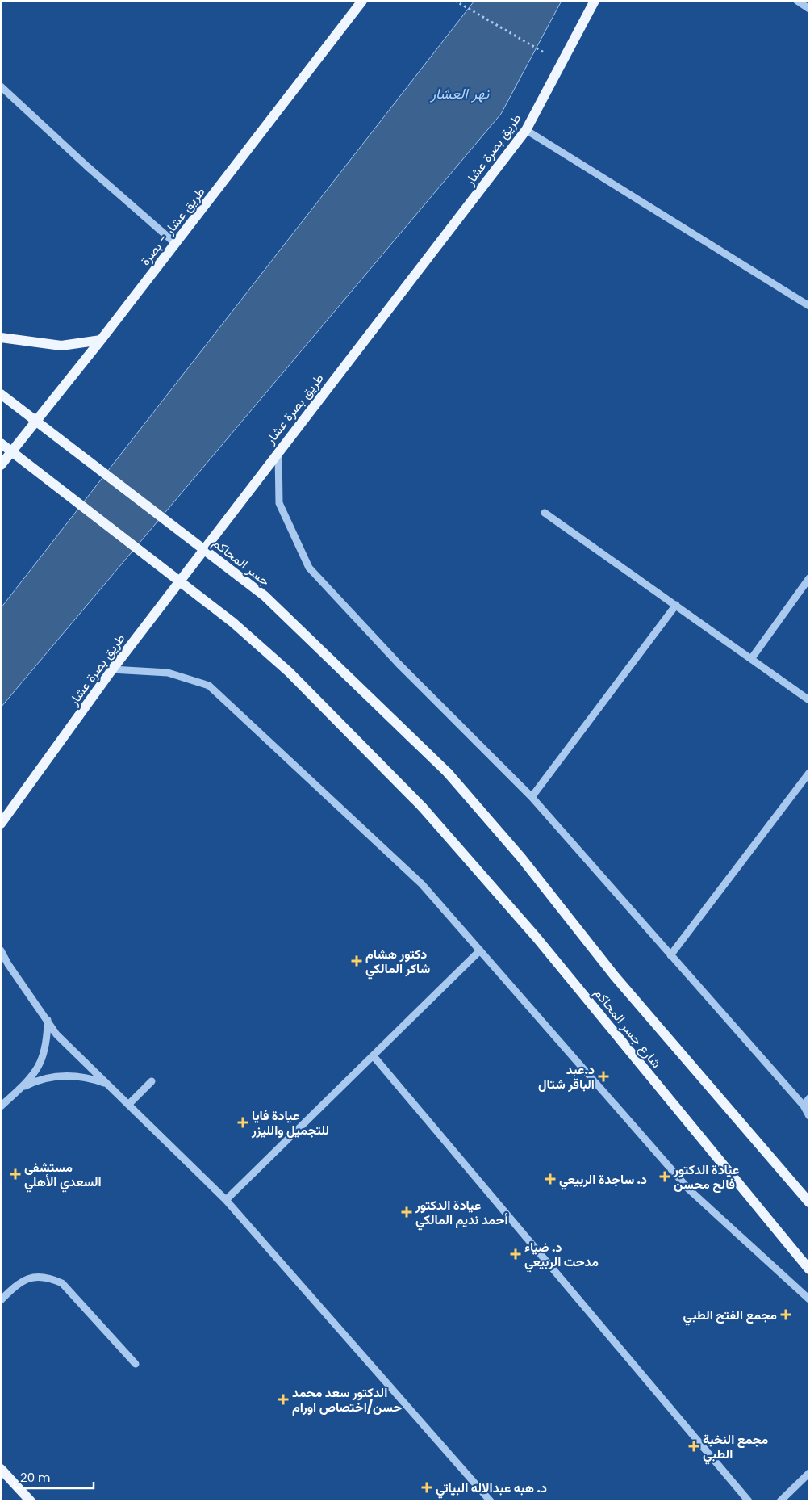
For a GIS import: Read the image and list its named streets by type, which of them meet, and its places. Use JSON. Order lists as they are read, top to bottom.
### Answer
{
  "streets": {
    "main road": [
      "طريق بصرة عشار",
      "طريق عشار - بصرة",
      "جسر المحاكم",
      "شارع جسر المحاكم"
    ]
  },
  "water": ["نهر العشار"],
  "places": {
    "health": [
      "دكتور هشام شاكر المالكي",
      "د.عبد الباقر شتال",
      "عيادة فايا للتجميل والليزر",
      "مستشفى السعدي الأهلي",
      "عيادة الدكتور فالح محسن",
      "د. ساجدة الربيعي",
      "عيادة الدكتور أحمد نديم المالكي",
      "د. ضياء مدحت الربيعي",
      "مجمع الفتح الطبي",
      "الدكتور سعد محمد حسن/اختصاص اورام",
      "مجمع النخبة الطبي",
      "د. هبه عبدالاله البياتي"
    ]
  },
  "scale_bar": "20 m"
}
